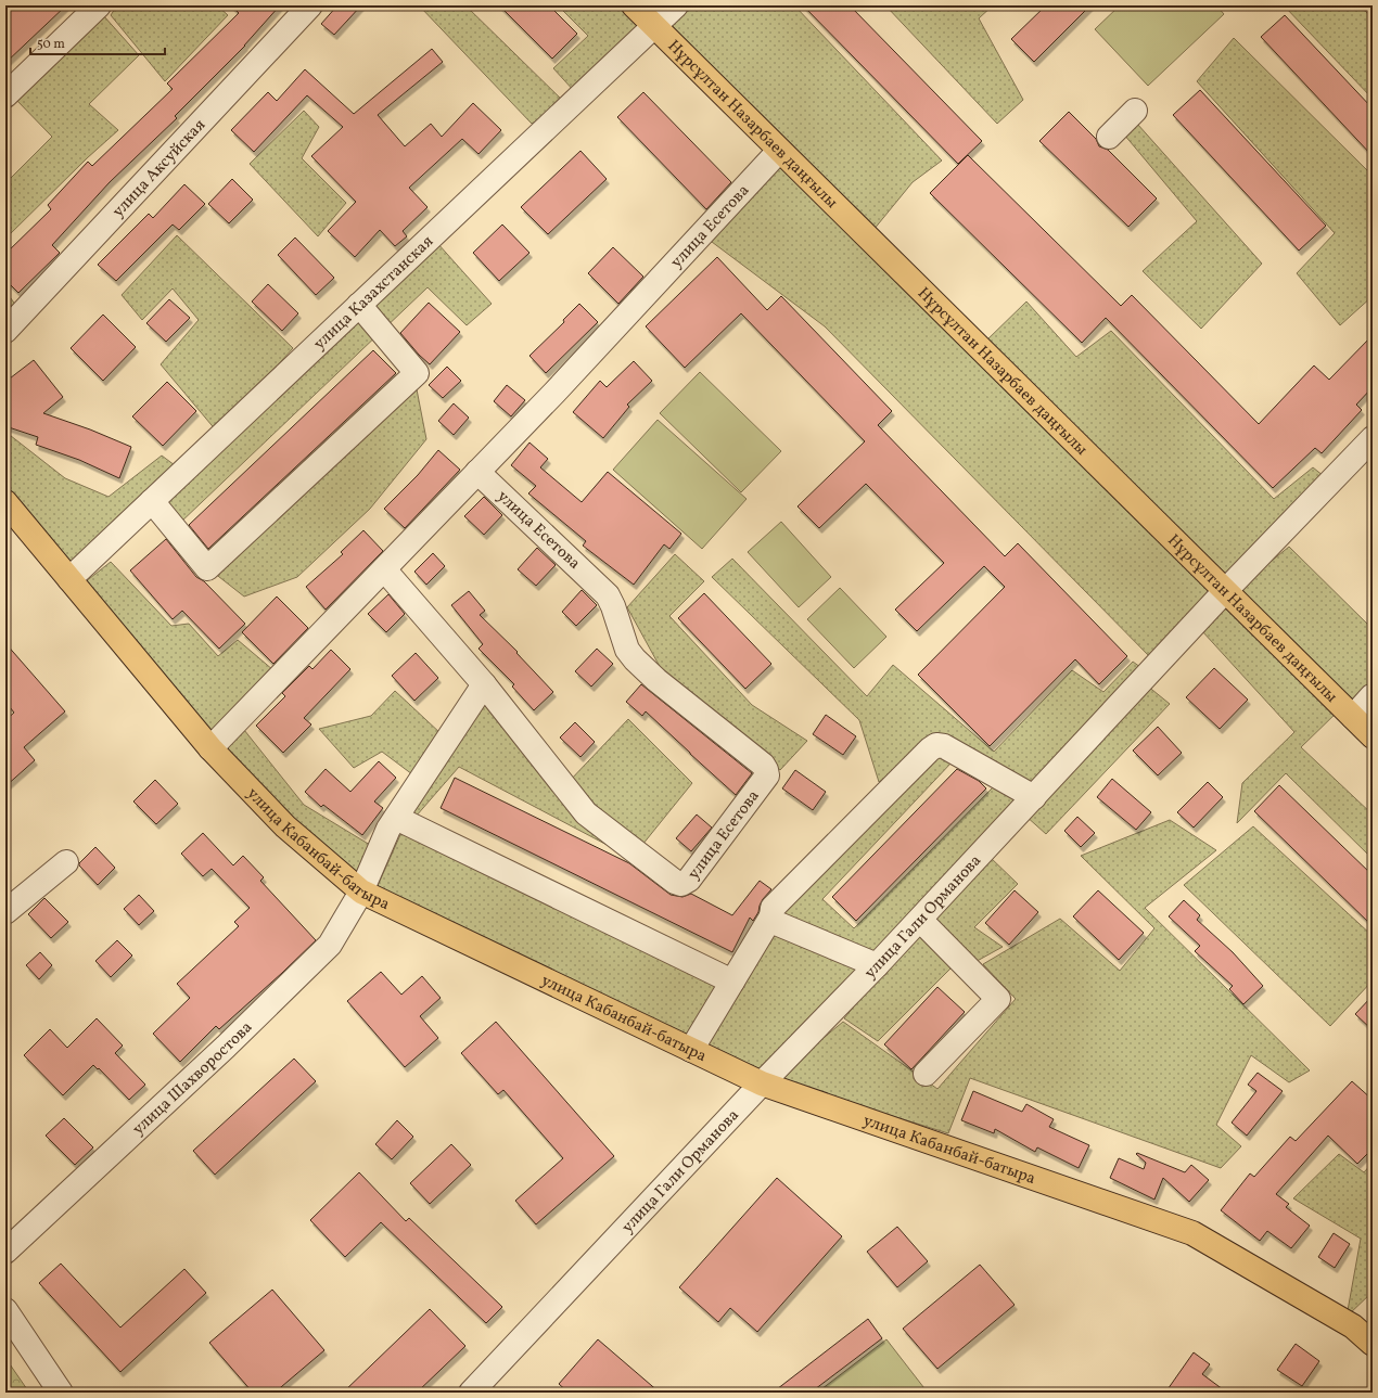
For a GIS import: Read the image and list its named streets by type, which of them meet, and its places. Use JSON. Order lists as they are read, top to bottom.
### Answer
{
  "streets": {
    "main road": ["Нұрсұлтан Назарбаев даңғылы", "улица Кабанбай-батыра"],
    "street": [
      "улица Аксуйская",
      "улица Есетова",
      "улица Казахстанская",
      "улица Гали Орманова",
      "улица Шахворостова"
    ]
  },
  "crossings": [
    ["Нұрсұлтан Назарбаев даңғылы", "улица Есетова"],
    ["Нұрсұлтан Назарбаев даңғылы", "улица Казахстанская"],
    ["Нұрсұлтан Назарбаев даңғылы", "улица Гали Орманова"],
    ["улица Есетова", "улица Кабанбай-батыра"],
    ["улица Есетова", "улица Шахворостова"],
    ["улица Казахстанская", "улица Кабанбай-батыра"],
    ["улица Кабанбай-батыра", "улица Гали Орманова"],
    ["улица Кабанбай-батыра", "улица Шахворостова"]
  ],
  "scale_bar": "50 m"
}
